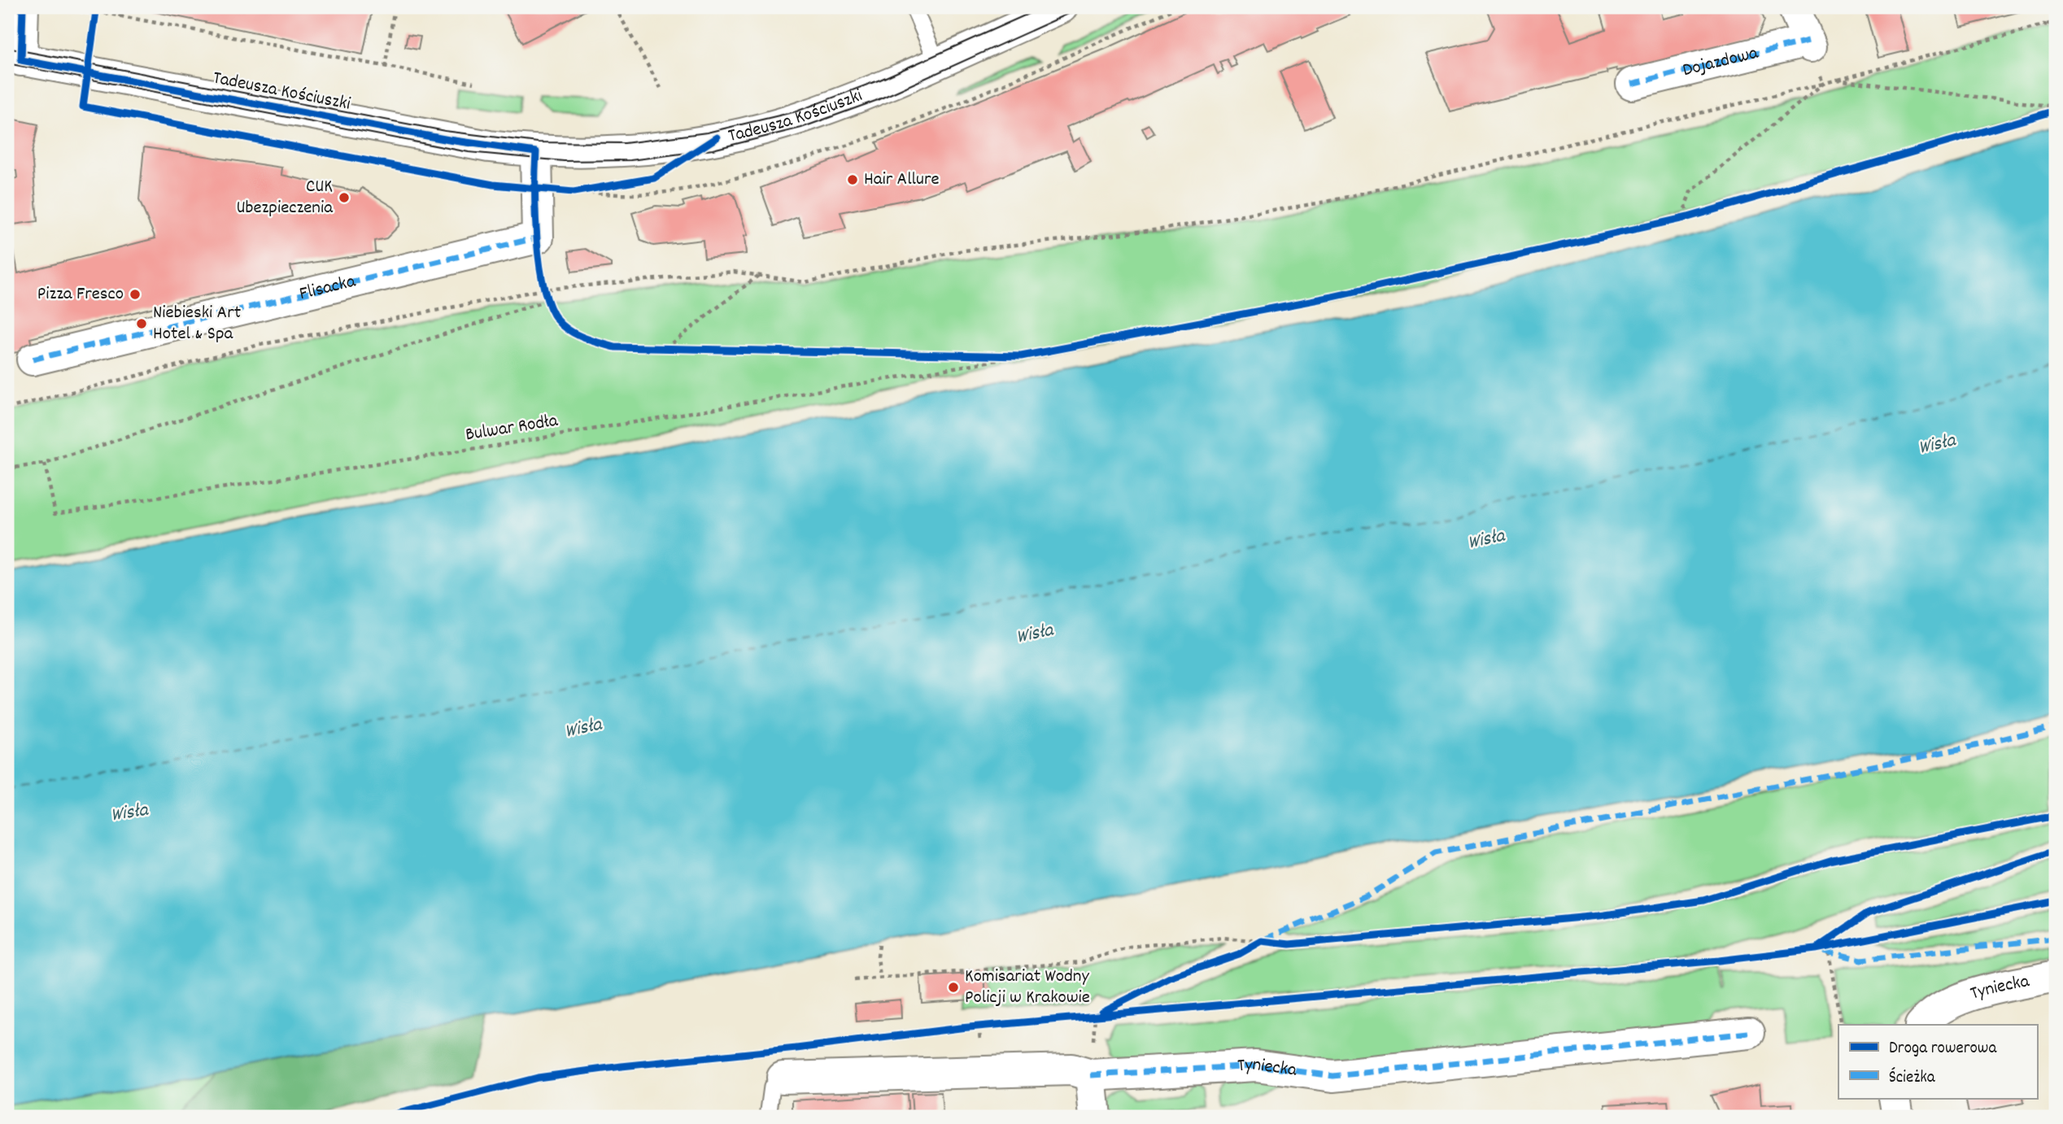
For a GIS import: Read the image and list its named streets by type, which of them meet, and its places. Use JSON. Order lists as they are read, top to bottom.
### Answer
{
  "streets": {
    "street": [
      "Dojazdowa",
      "Tadeusza Kościuszki",
      "Flisacka",
      "Tyniecka"
    ],
    "path": ["Bulwar Rodła"]
  },
  "crossings": [
    ["Tadeusza Kościuszki", "Flisacka"]
  ],
  "water": ["Wisła"],
  "places": [
    "Hair Allure",
    "CUK Ubezpieczenia",
    "Pizza Fresco",
    "Niebieski Art Hotel & Spa",
    "Komisariat Wodny Policji w Krakowie"
  ],
  "legend": ["Droga rowerowa", "Ścieżka"]
}
